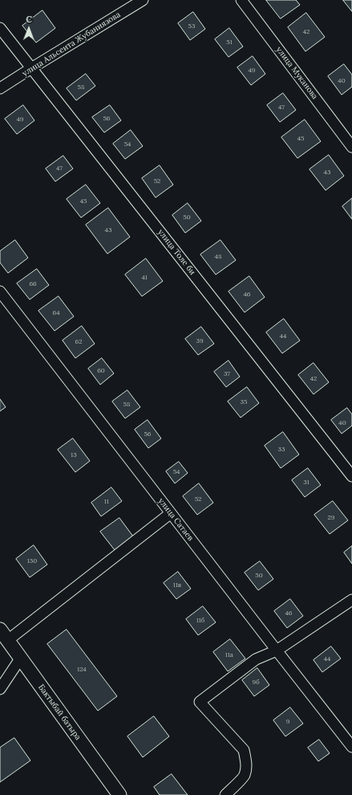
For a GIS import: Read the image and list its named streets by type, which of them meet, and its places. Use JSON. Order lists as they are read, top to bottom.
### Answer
{
  "streets": {
    "street": [
      "улица Альсеита Жубаниязова",
      "улица Муканова",
      "улица Толе би",
      "улица Сатаев",
      "Бактыбай батыра"
    ]
  },
  "crossings": [
    ["улица Альсеита Жубаниязова", "улица Толе би"]
  ],
  "house_numbers": [
    "53",
    "42",
    "51",
    "49",
    "40",
    "58",
    "47",
    "56",
    "49",
    "45",
    "54",
    "47",
    "43",
    "52",
    "45",
    "50",
    "43",
    "48",
    "41",
    "66",
    "46",
    "64",
    "44",
    "39",
    "62",
    "60",
    "37",
    "42",
    "35",
    "58",
    "40",
    "56",
    "33",
    "13",
    "54",
    "31",
    "52",
    "11",
    "29",
    "130",
    "50",
    "11в",
    "46",
    "11б",
    "11а",
    "44",
    "124",
    "9б",
    "9"
  ],
  "north": "top"
}
